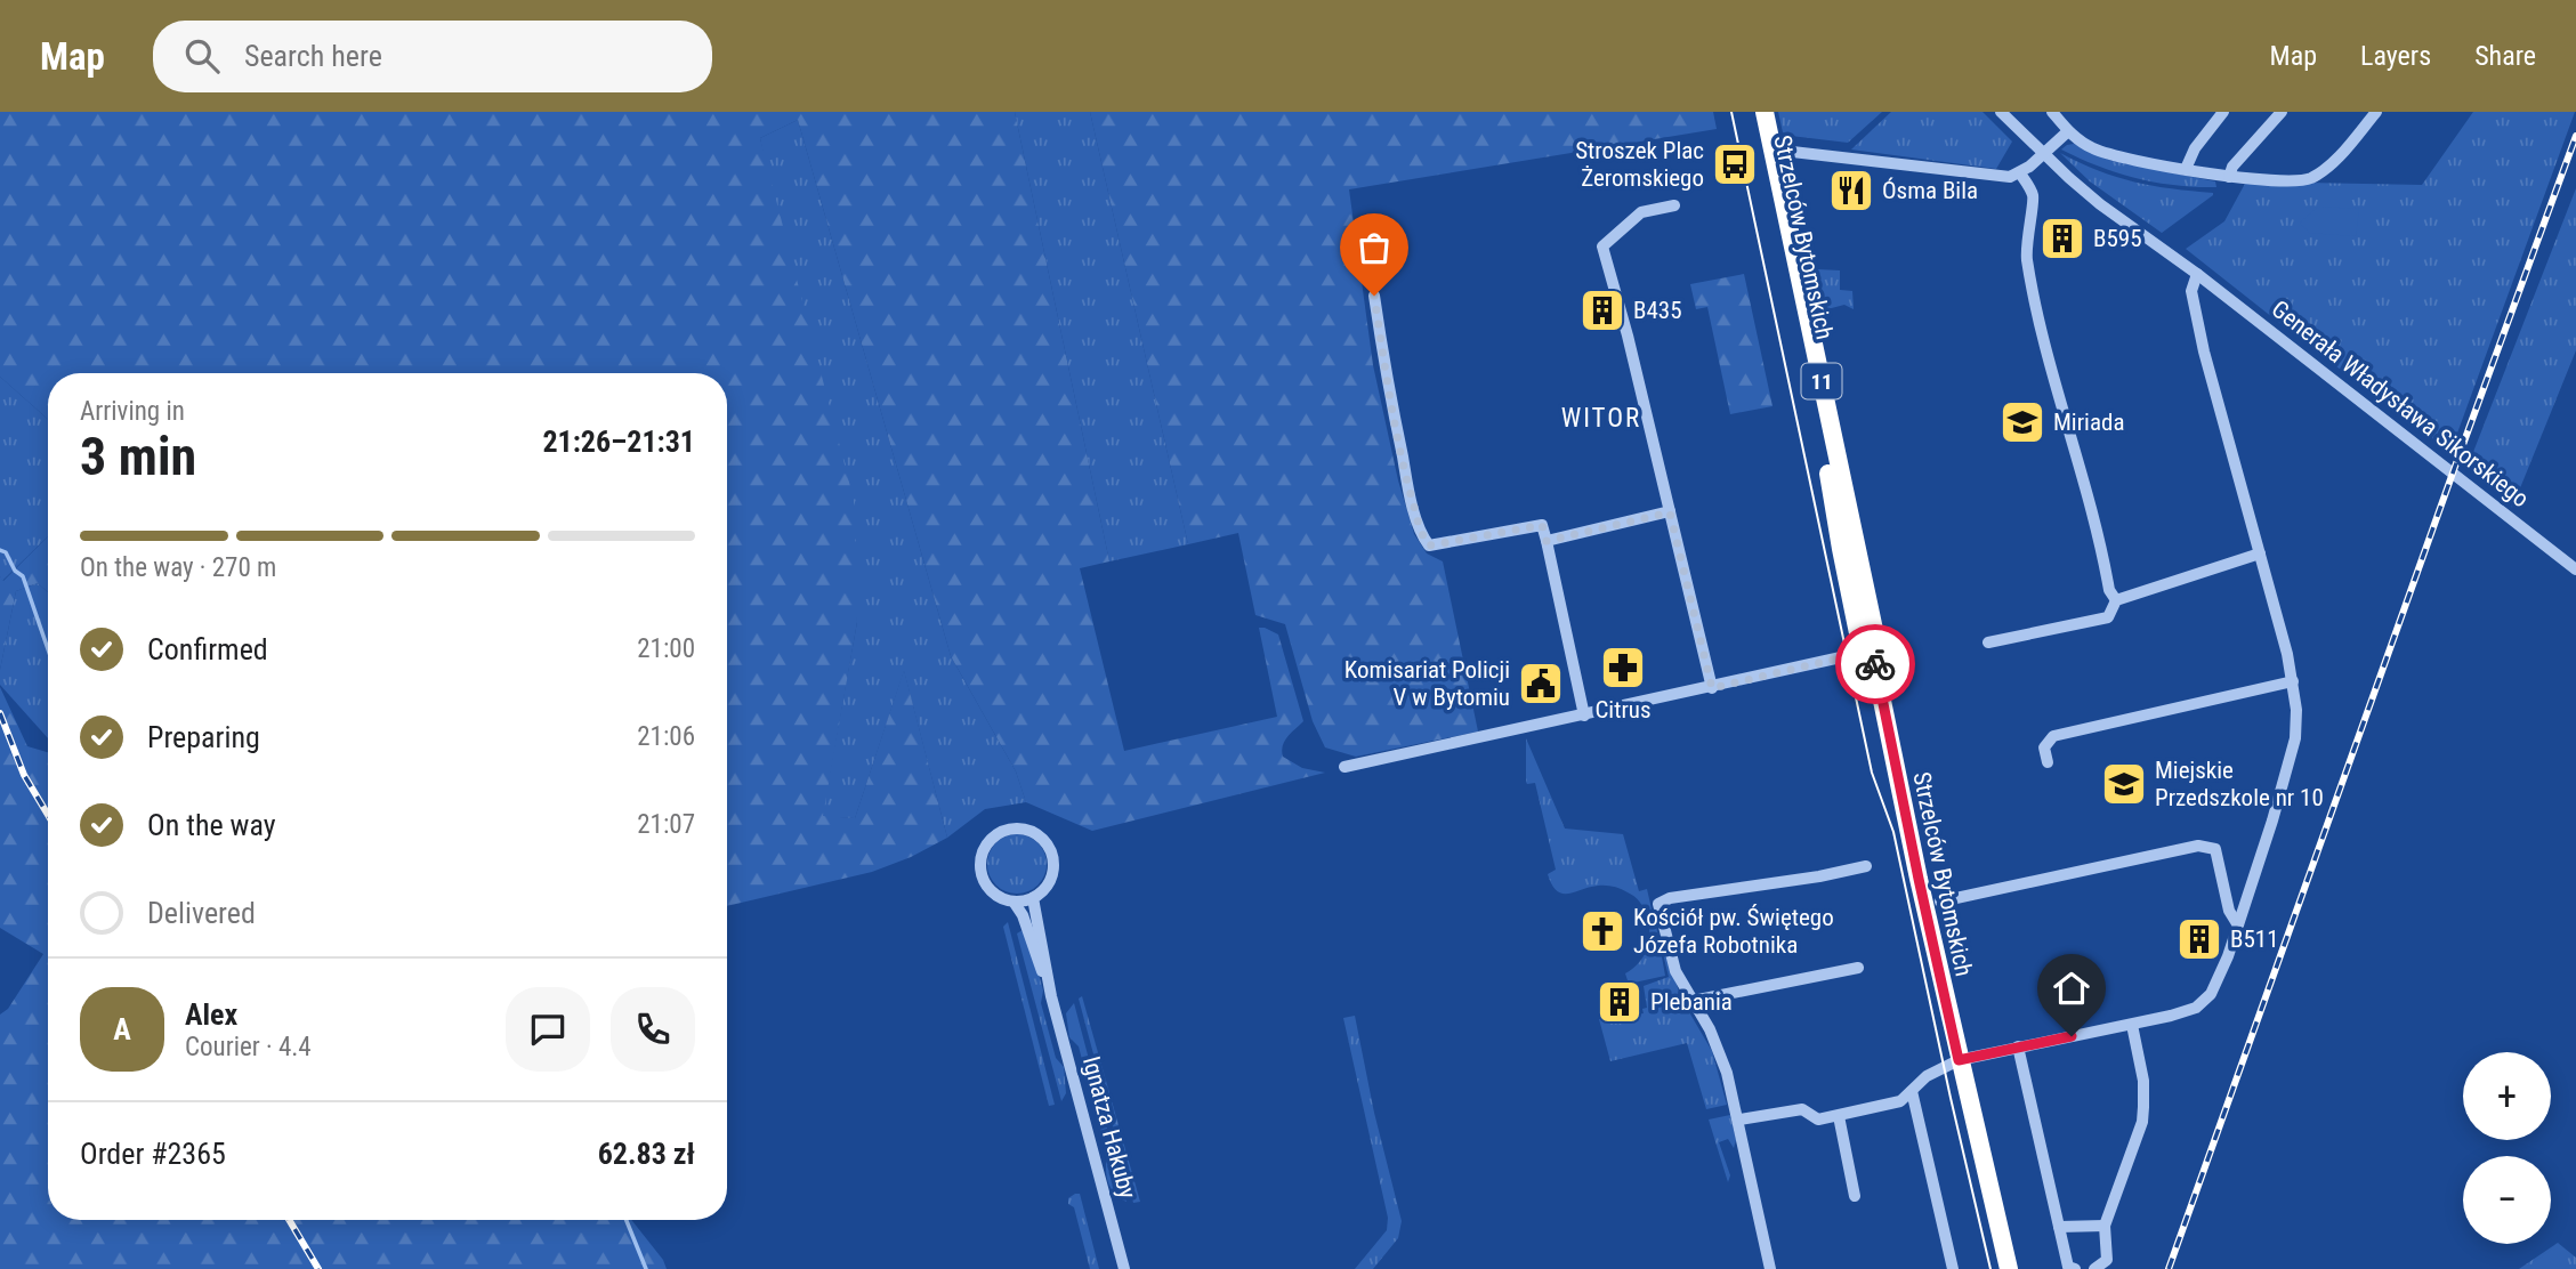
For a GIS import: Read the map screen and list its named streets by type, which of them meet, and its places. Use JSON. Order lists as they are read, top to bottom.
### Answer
{
  "streets": {
    "highway": ["Strzelców Bytomskich", "11"],
    "street": ["Generała Władysława Sikorskiego", "Ignatza Hakuby"]
  },
  "districts": ["WITOR"],
  "places": {
    "bus stop": ["Stroszek Plac Żeromskiego"],
    "restaurant": ["Ósma Bila"],
    "building": [
      "B595",
      "B435",
      "B511",
      "Plebania"
    ],
    "school or university": ["Miriada", "Miejskie Przedszkole nr 10"],
    "pharmacy": ["Citrus"],
    "public building": ["Komisariat Policji V w Bytomiu"],
    "church": ["Kościół pw. Świętego Józefa Robotnika"]
  },
  "page": {
    "header": "Map",
    "search": "Search here",
    "nav": ["Map", "Layers", "Share"],
    "heading": ["3 min", "Arriving in", "21:26–21:31"],
    "panel": [
      "Alex",
      "Courier · 4.4",
      "Order #2365",
      "62.83 zł"
    ],
    "bar": "On the way · 270 m",
    "list": [
      ["Confirmed", "21:00"],
      ["Preparing", "21:06"],
      ["On the way", "21:07"],
      "Delivered"
    ],
    "round": "A",
    "map_buttons": ["+", "−"]
  }
}
